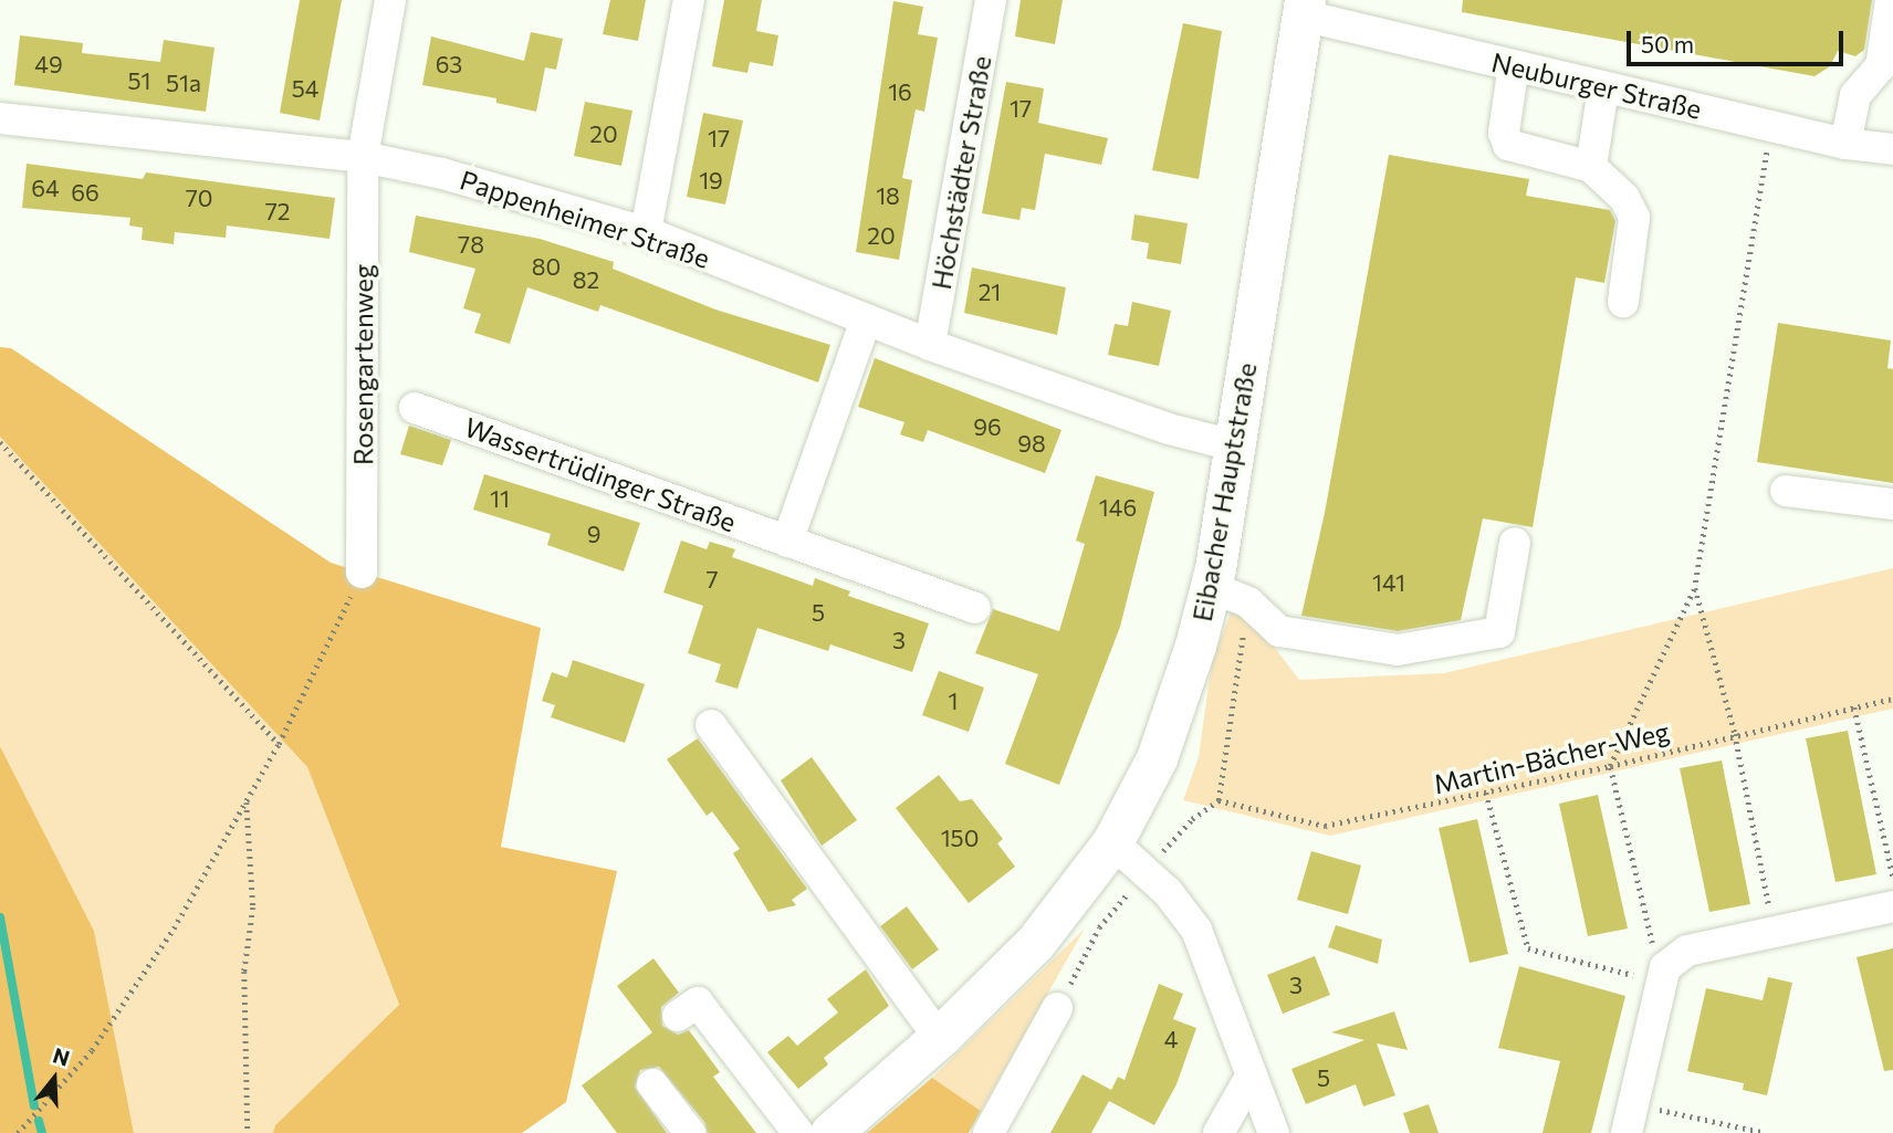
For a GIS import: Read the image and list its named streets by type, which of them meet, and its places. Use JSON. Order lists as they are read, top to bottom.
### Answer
{
  "streets": {
    "main road": ["Eibacher Hauptstraße"],
    "street": [
      "Neuburger Straße",
      "Höchstädter Straße",
      "Pappenheimer Straße",
      "Rosengartenweg",
      "Wassertrüdinger Straße"
    ],
    "path": ["Martin-Bächer-Weg"]
  },
  "crossings": [
    ["Neuburger Straße", "Eibacher Hauptstraße"],
    ["Höchstädter Straße", "Pappenheimer Straße"],
    ["Pappenheimer Straße", "Rosengartenweg"],
    ["Pappenheimer Straße", "Eibacher Hauptstraße"]
  ],
  "house_numbers": [
    "49",
    "63",
    "51",
    "51a",
    "54",
    "16",
    "17",
    "20",
    "17",
    "19",
    "64",
    "66",
    "18",
    "70",
    "72",
    "20",
    "78",
    "80",
    "82",
    "21",
    "96",
    "98",
    "11",
    "146",
    "9",
    "7",
    "141",
    "5",
    "3",
    "1",
    "150",
    "3",
    "4",
    "5"
  ],
  "scale_bar": "50 m",
  "north": "top"
}
